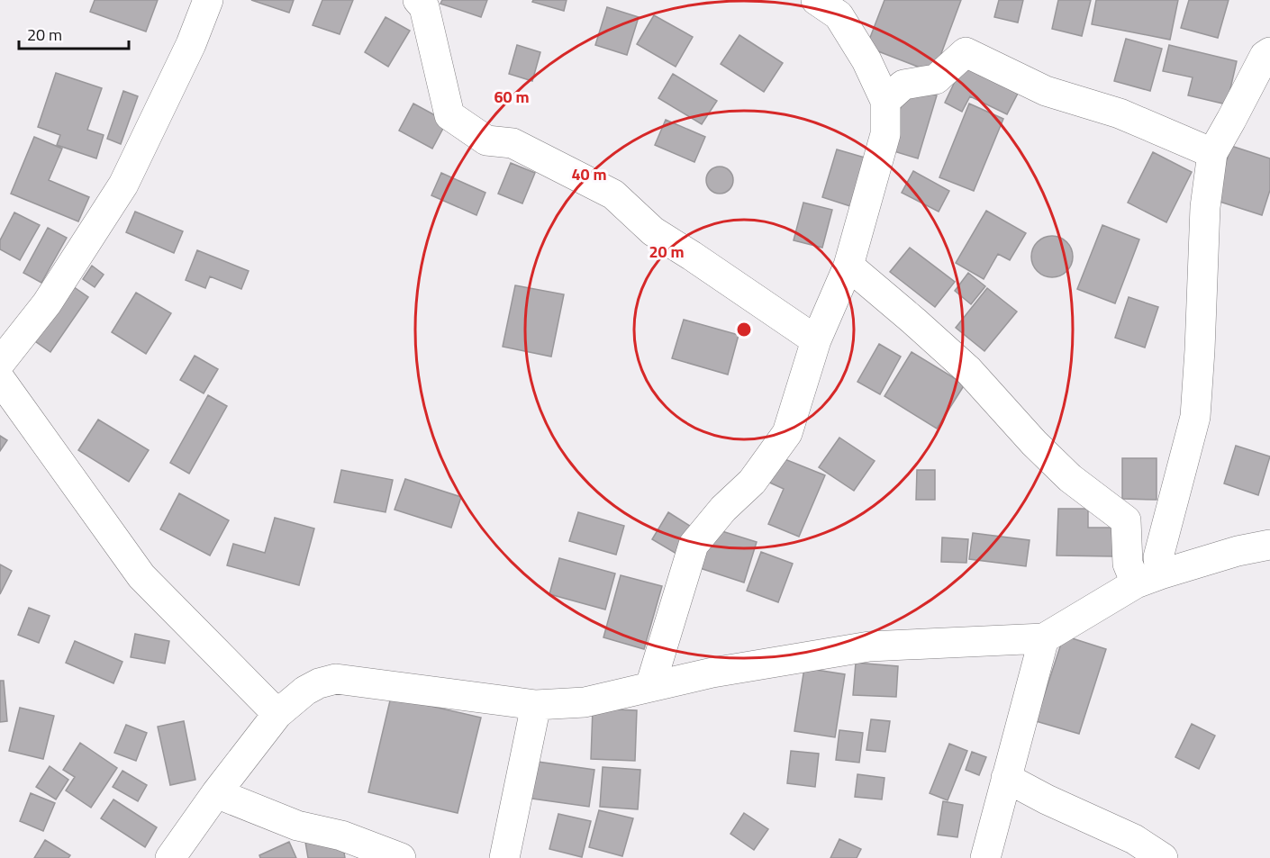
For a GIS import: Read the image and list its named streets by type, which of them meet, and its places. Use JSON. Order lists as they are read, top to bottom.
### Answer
{
  "scale_bar": "20 m",
  "rings": ["60 m", "40 m", "20 m"]
}
